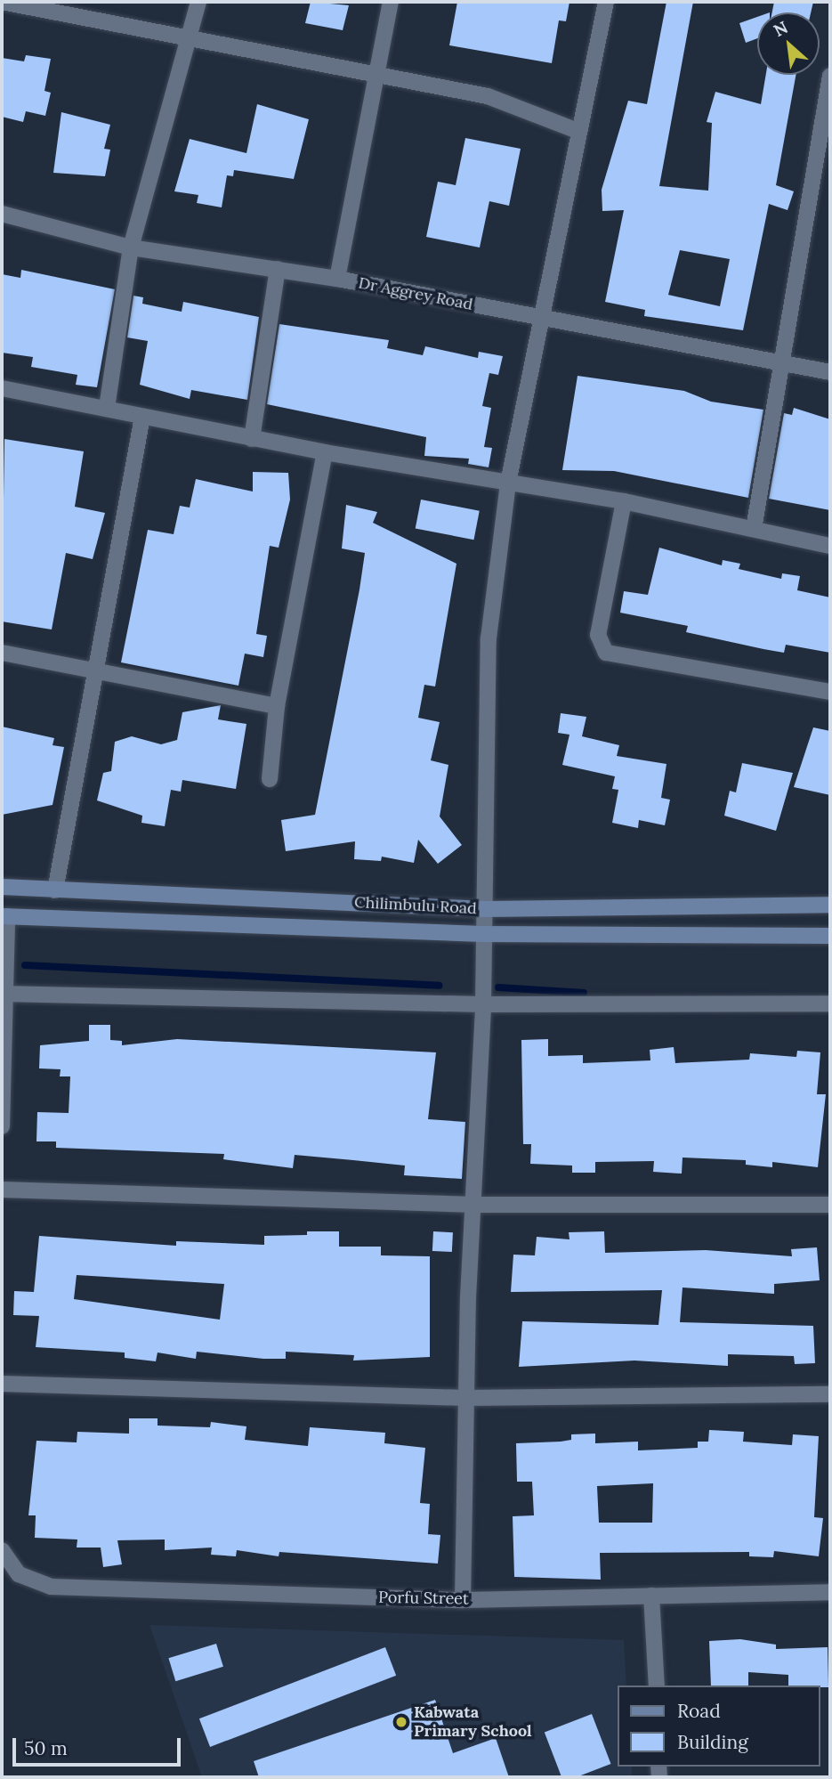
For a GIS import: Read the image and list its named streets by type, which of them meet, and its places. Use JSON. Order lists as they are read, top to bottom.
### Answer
{
  "streets": {
    "main road": ["Chilimbulu Road"],
    "street": ["Dr Aggrey Road", "Porfu Street"]
  },
  "places": ["Kabwata Primary School"],
  "legend": ["Road", "Building"],
  "scale_bar": "50 m",
  "north": "top left"
}
